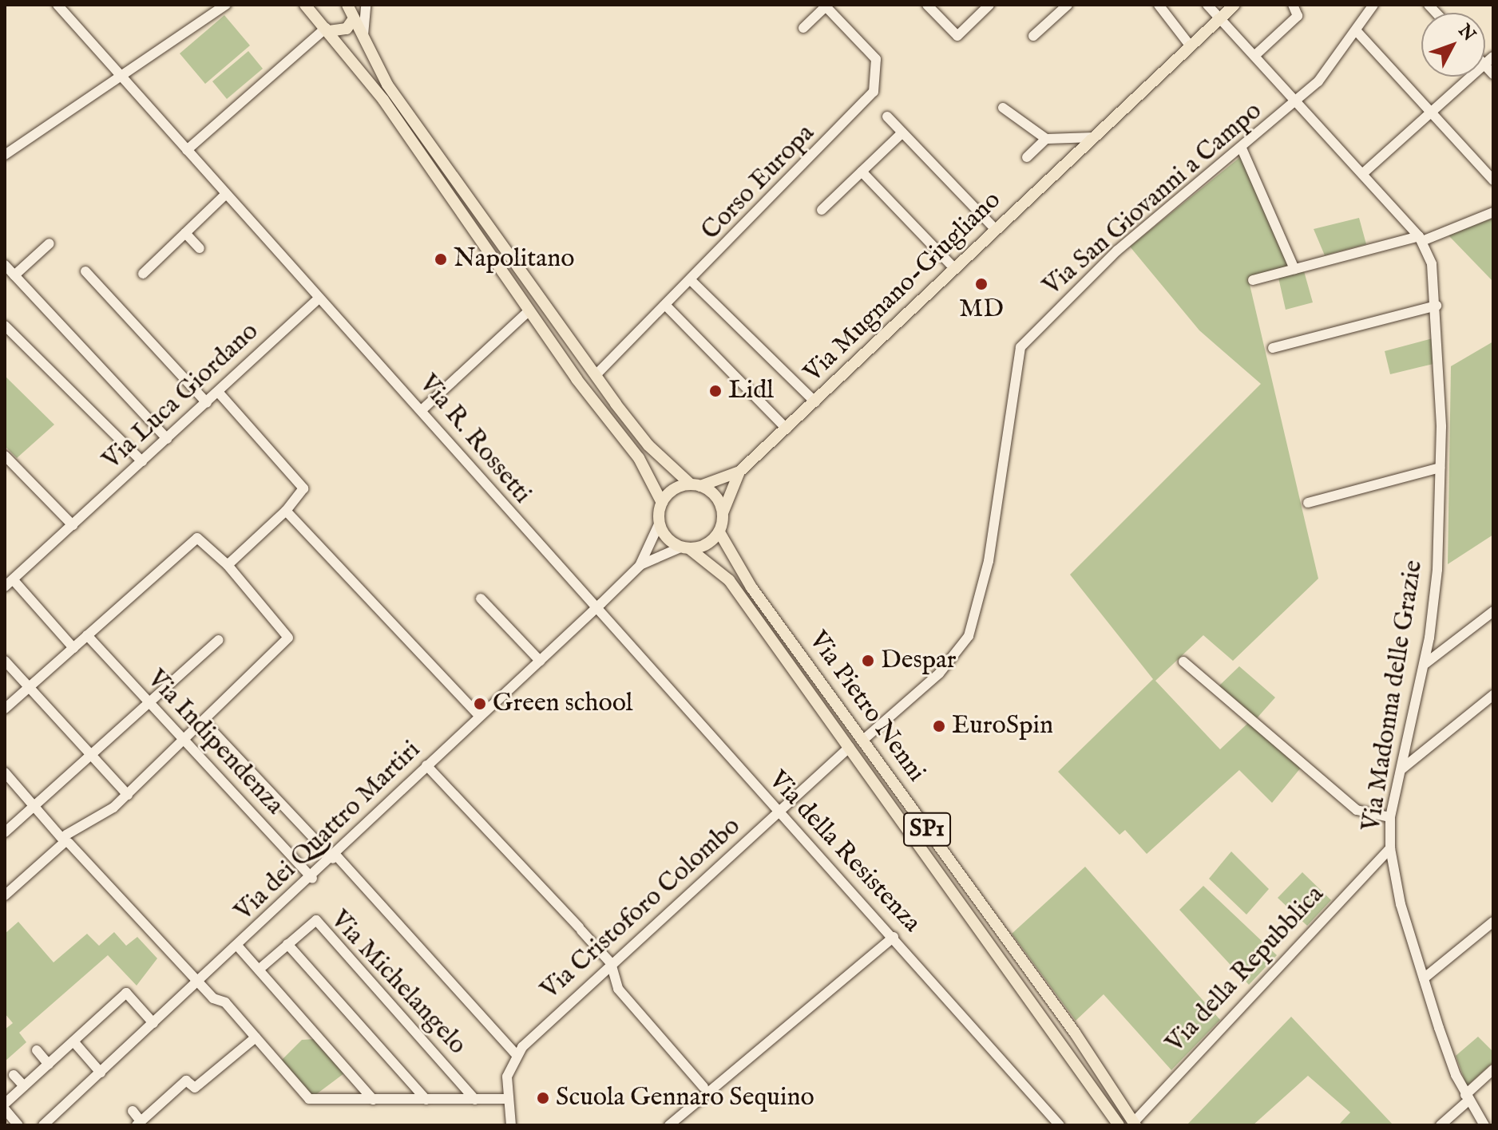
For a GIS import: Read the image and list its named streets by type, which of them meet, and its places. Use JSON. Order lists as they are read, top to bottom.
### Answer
{
  "streets": {
    "main road": ["Via Mugnano-Giugliano", "Via Pietro Nenni", "SP1"],
    "street": [
      "Corso Europa",
      "Via San Giovanni a Campo",
      "Via Luca Giordano",
      "Via R. Rossetti",
      "Via Madonna delle Grazie",
      "Via Indipendenza",
      "Via dei Quattro Martiri",
      "Via della Resistenza",
      "Via Cristoforo Colombo",
      "Via della Repubblica",
      "Via Michelangelo"
    ]
  },
  "crossings": [
    ["Via San Giovanni a Campo", "Via Madonna delle Grazie"],
    ["Via San Giovanni a Campo", "Via Pietro Nenni"],
    ["Via Mugnano-Giugliano", "Via Madonna delle Grazie"],
    ["Via Mugnano-Giugliano", "Via Pietro Nenni"],
    ["Via Mugnano-Giugliano", "Via dei Quattro Martiri"],
    ["Via Luca Giordano", "Via R. Rossetti"],
    ["Via R. Rossetti", "Via dei Quattro Martiri"],
    ["Via R. Rossetti", "Via della Resistenza"],
    ["Via Madonna delle Grazie", "Via della Repubblica"],
    ["Via Pietro Nenni", "Via dei Quattro Martiri"],
    ["Via Pietro Nenni", "Via Cristoforo Colombo"],
    ["Via Pietro Nenni", "Via della Repubblica"],
    ["Via Indipendenza", "Via dei Quattro Martiri"],
    ["Via dei Quattro Martiri", "Via della Resistenza"],
    ["Via della Resistenza", "Via Cristoforo Colombo"]
  ],
  "places": [
    "Napolitano",
    "MD",
    "Lidl",
    "Despar",
    "Green school",
    "EuroSpin",
    "Scuola Gennaro Sequino"
  ],
  "north": "top right"
}
